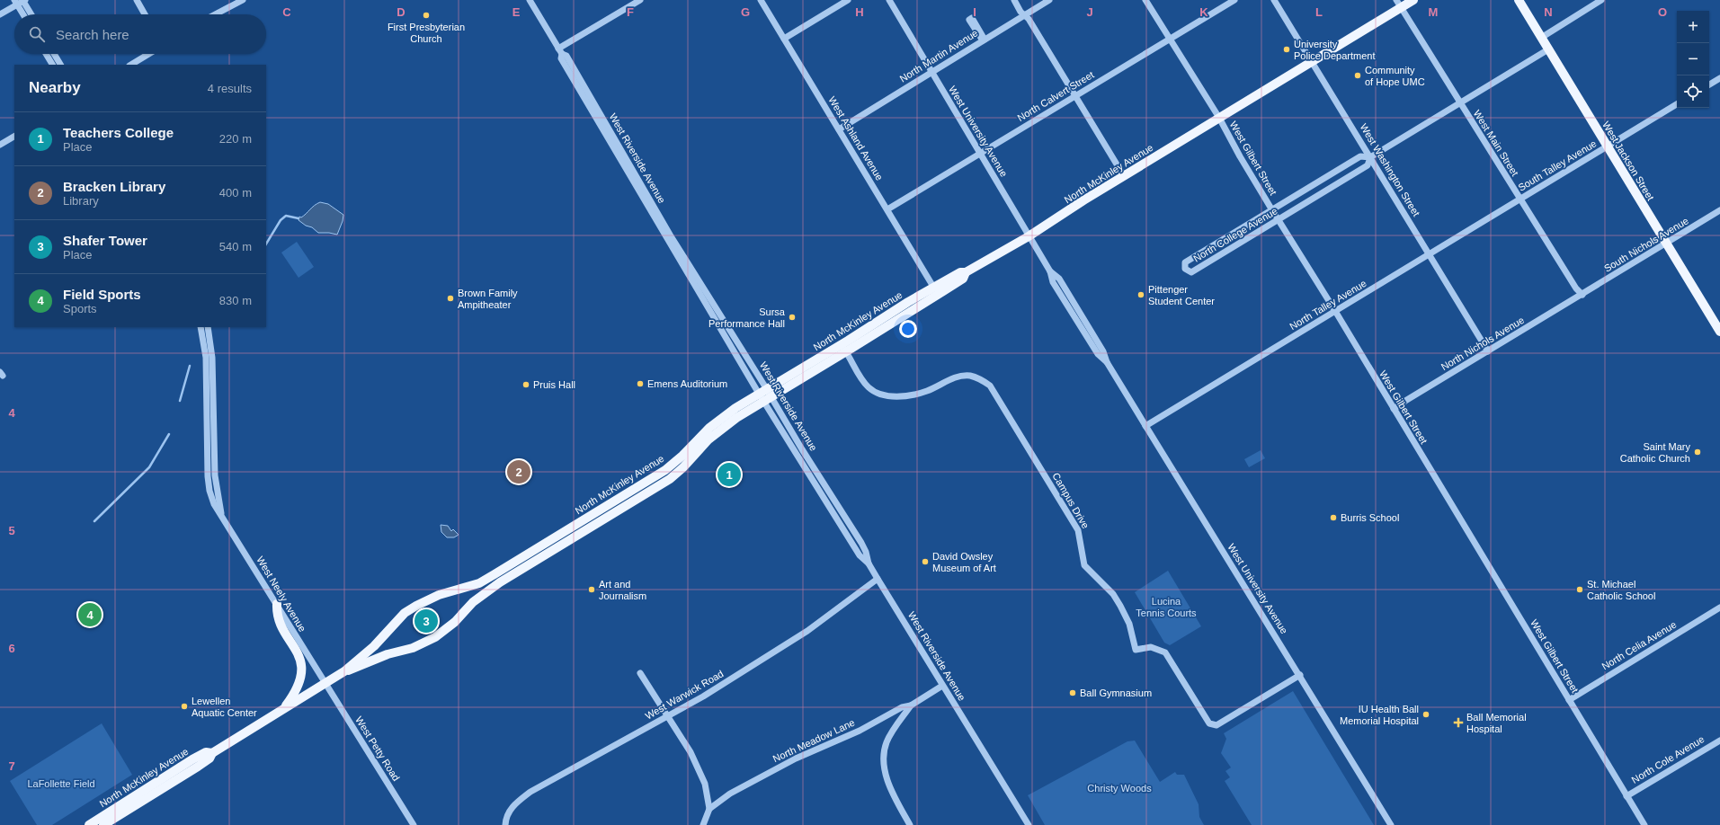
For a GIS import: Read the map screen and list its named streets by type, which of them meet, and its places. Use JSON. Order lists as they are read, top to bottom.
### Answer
{
  "streets": {
    "main road": ["West Jackson Street", "North McKinley Avenue"],
    "street": [
      "North Martin Avenue",
      "North Calvert Street",
      "West University Avenue",
      "West Ashland Avenue",
      "West Main Street",
      "West Riverside Avenue",
      "West Gilbert Street",
      "South Talley Avenue",
      "West Washington Street",
      "North College Avenue",
      "South Nichols Avenue",
      "North Talley Avenue",
      "North Nichols Avenue",
      "Campus Drive",
      "West Neely Avenue",
      "North Celia Avenue",
      "West Warwick Road",
      "North Meadow Lane",
      "West Petty Road",
      "North Cole Avenue"
    ]
  },
  "crossings": [
    ["North Martin Avenue", "West University Avenue"],
    ["North Martin Avenue", "West Ashland Avenue"],
    ["North Calvert Street", "West University Avenue"],
    ["North Calvert Street", "West Ashland Avenue"],
    ["North Calvert Street", "West Gilbert Street"],
    ["West University Avenue", "North McKinley Avenue"],
    ["West University Avenue", "North Talley Avenue"],
    ["West University Avenue", "Campus Drive"],
    ["West Ashland Avenue", "North McKinley Avenue"],
    ["West Main Street", "South Talley Avenue"],
    ["West Main Street", "North McKinley Avenue"],
    ["West Main Street", "North College Avenue"],
    ["West Main Street", "South Nichols Avenue"],
    ["West Main Street", "North Talley Avenue"],
    ["West Main Street", "North Nichols Avenue"],
    ["West Riverside Avenue", "North McKinley Avenue"],
    ["West Riverside Avenue", "West Warwick Road"],
    ["West Riverside Avenue", "North Meadow Lane"],
    ["West Gilbert Street", "North McKinley Avenue"],
    ["West Gilbert Street", "North College Avenue"],
    ["West Gilbert Street", "North Talley Avenue"],
    ["West Gilbert Street", "North Nichols Avenue"],
    ["West Gilbert Street", "North Celia Avenue"],
    ["West Gilbert Street", "North Cole Avenue"],
    ["West Jackson Street", "South Talley Avenue"],
    ["West Jackson Street", "North College Avenue"],
    ["West Jackson Street", "South Nichols Avenue"],
    ["South Talley Avenue", "North Talley Avenue"],
    ["West Washington Street", "North McKinley Avenue"],
    ["West Washington Street", "North College Avenue"],
    ["West Washington Street", "North Talley Avenue"],
    ["West Washington Street", "North Nichols Avenue"],
    ["North McKinley Avenue", "Campus Drive"],
    ["North McKinley Avenue", "West Neely Avenue"],
    ["North McKinley Avenue", "West Petty Road"],
    ["South Nichols Avenue", "North Nichols Avenue"],
    ["West Neely Avenue", "West Petty Road"]
  ],
  "parks": ["Lucina Tennis Courts", "LaFollette Field", "Christy Woods"],
  "places": {
    "other": [
      "First Presbyterian Church",
      "University Police Department",
      "Community of Hope UMC",
      "Pittenger Student Center",
      "Brown Family Ampitheater",
      "Sursa Performance Hall",
      "Emens Auditorium",
      "Pruis Hall",
      "Saint Mary Catholic Church",
      "Burris School",
      "David Owsley Museum of Art",
      "Art and Journalism",
      "St. Michael Catholic School",
      "Ball Gymnasium",
      "Lewellen Aquatic Center",
      "IU Health Ball Memorial Hospital"
    ],
    "health": ["Ball Memorial Hospital"]
  },
  "page": {
    "map_buttons": ["+", "−"],
    "search": "Search here",
    "heading": ["Nearby", "4 results"],
    "list": [
      {
        "mark": "1",
        "name": "Teachers College",
        "note": "Place",
        "value": "220 m"
      },
      {
        "mark": "2",
        "name": "Bracken Library",
        "note": "Library",
        "value": "400 m"
      },
      {
        "mark": "3",
        "name": "Shafer Tower",
        "note": "Place",
        "value": "540 m"
      },
      {
        "mark": "4",
        "name": "Field Sports",
        "note": "Sports",
        "value": "830 m"
      }
    ],
    "pins": [
      "2",
      "1",
      "4",
      "3"
    ]
  },
  "grid": {
    "columns": [
      "C",
      "D",
      "E",
      "F",
      "G",
      "H",
      "I",
      "J",
      "K",
      "L",
      "M",
      "N",
      "O"
    ],
    "rows": [
      "4",
      "5",
      "6",
      "7"
    ]
  }
}
